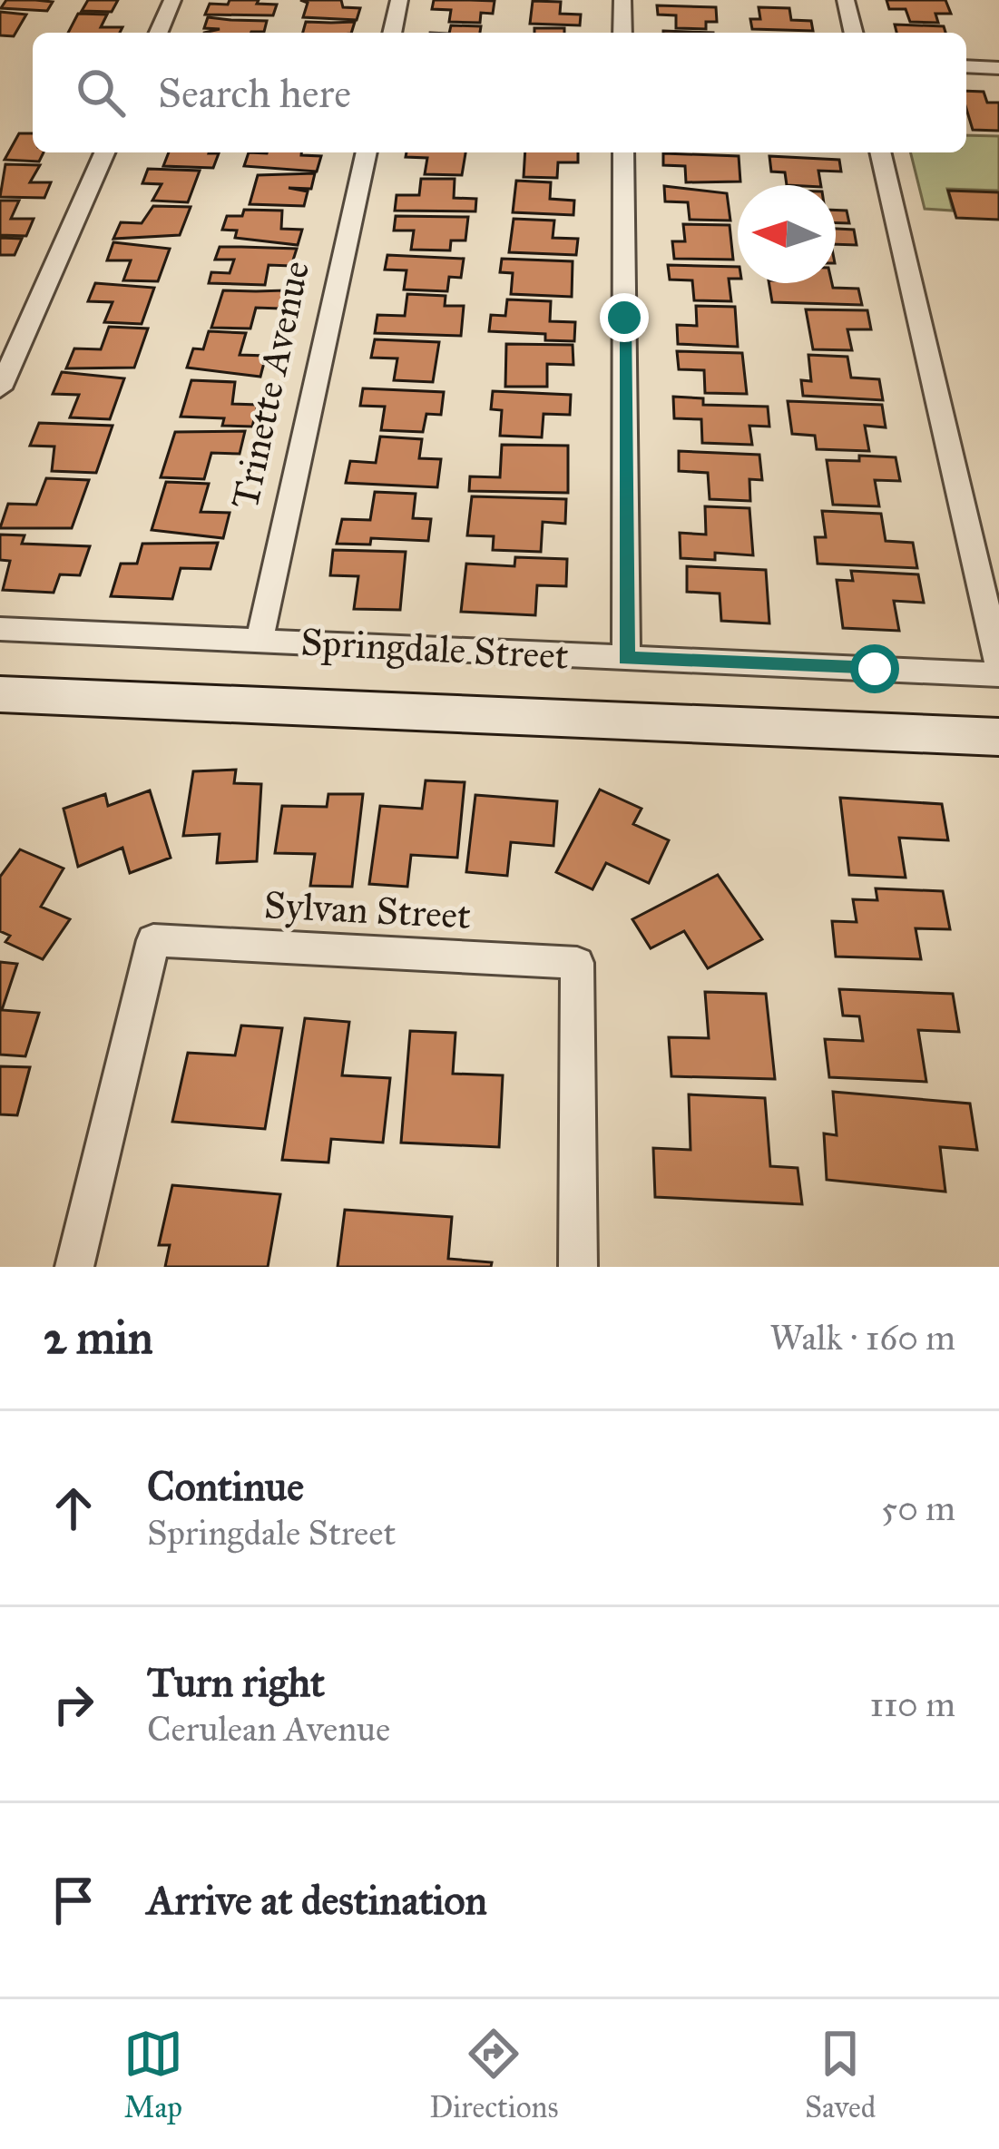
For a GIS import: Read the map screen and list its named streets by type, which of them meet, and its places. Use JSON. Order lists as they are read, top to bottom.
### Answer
{
  "streets": {
    "main road": ["Springdale Street"],
    "street": ["Trinette Avenue", "Sylvan Street"]
  },
  "crossings": [
    ["Trinette Avenue", "Springdale Street"]
  ],
  "north": "left",
  "page": {
    "search": "Search here",
    "heading": ["2 min", "Walk · 160 m"],
    "list": [
      ["Continue", "Springdale Street", "50 m"],
      ["Turn right", "Cerulean Avenue", "110 m"],
      "Arrive at destination"
    ],
    "nav": ["Map", "Directions", "Saved"]
  }
}
